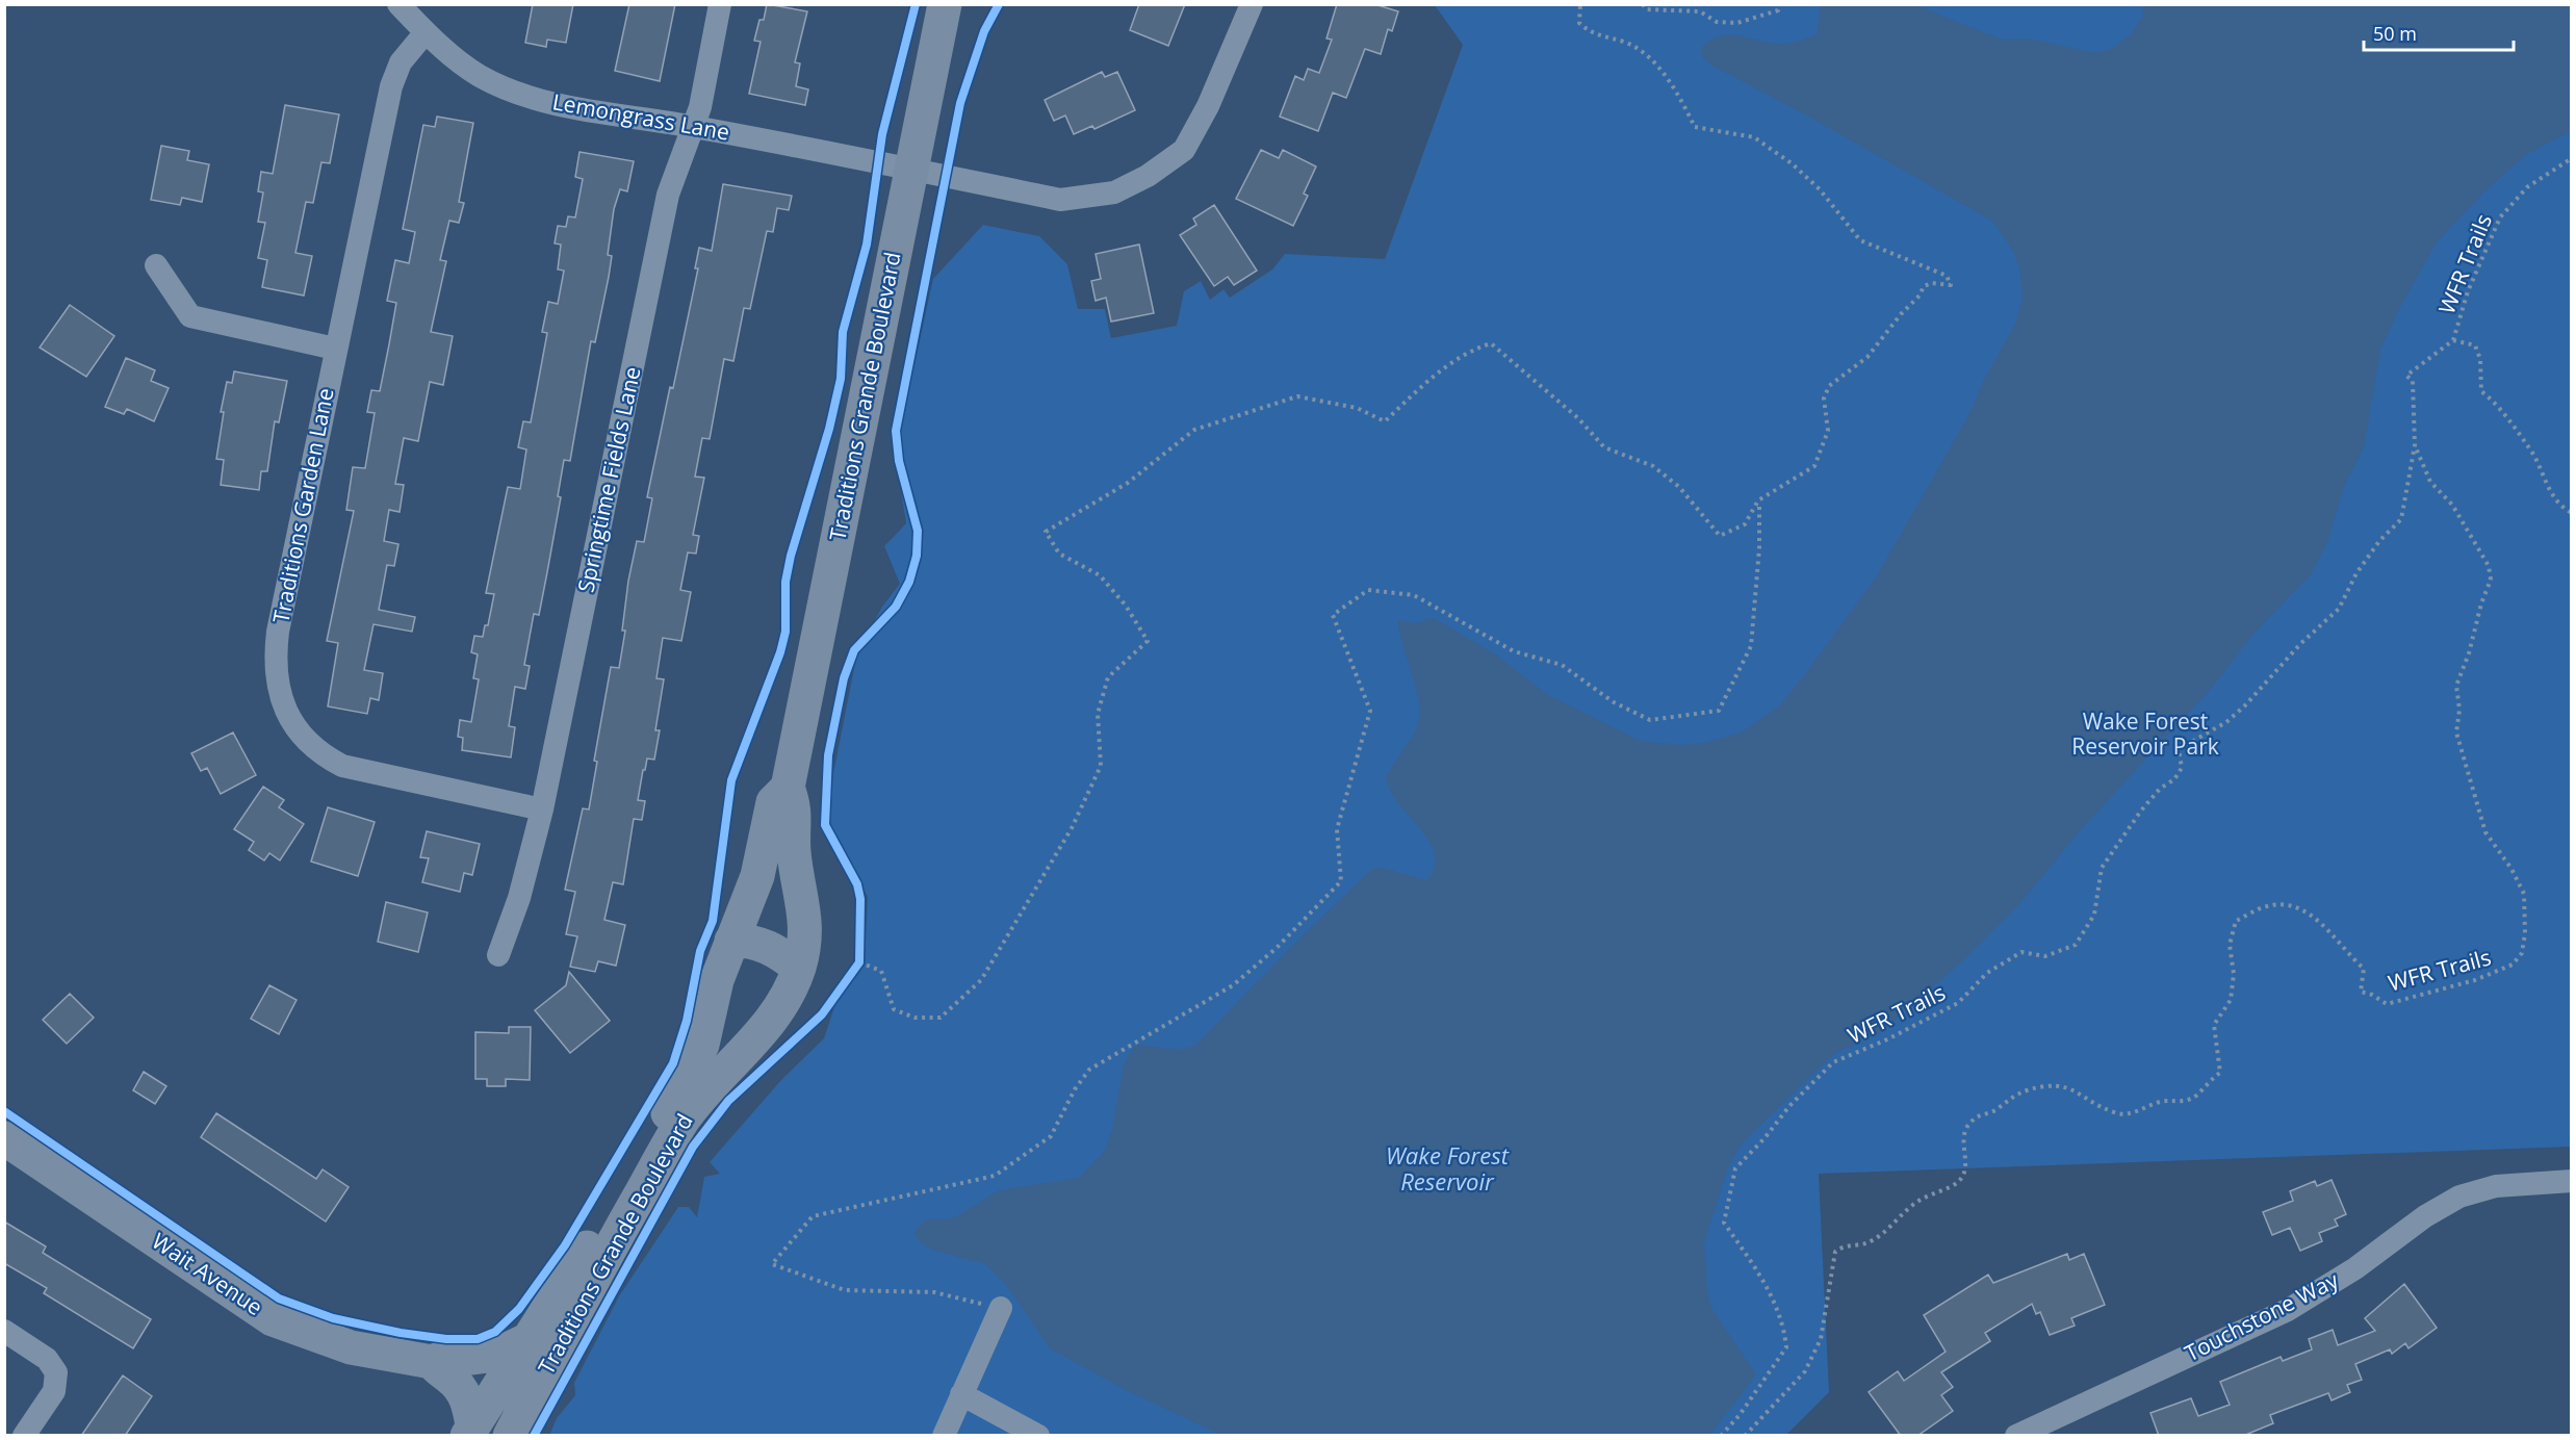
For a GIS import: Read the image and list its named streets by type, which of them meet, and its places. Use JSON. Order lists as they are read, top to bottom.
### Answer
{
  "streets": {
    "main road": ["Traditions Grande Boulevard", "Wait Avenue"],
    "street": [
      "Lemongrass Lane",
      "Springtime Fields Lane",
      "Traditions Garden Lane",
      "Touchstone Way"
    ],
    "path": ["WFR Trails"]
  },
  "crossings": [
    ["Lemongrass Lane", "Traditions Grande Boulevard"],
    ["Lemongrass Lane", "Springtime Fields Lane"],
    ["Lemongrass Lane", "Traditions Garden Lane"],
    ["Springtime Fields Lane", "Traditions Garden Lane"]
  ],
  "water": ["Wake Forest Reservoir"],
  "parks": ["Wake Forest Reservoir Park"],
  "scale_bar": "50 m"
}
